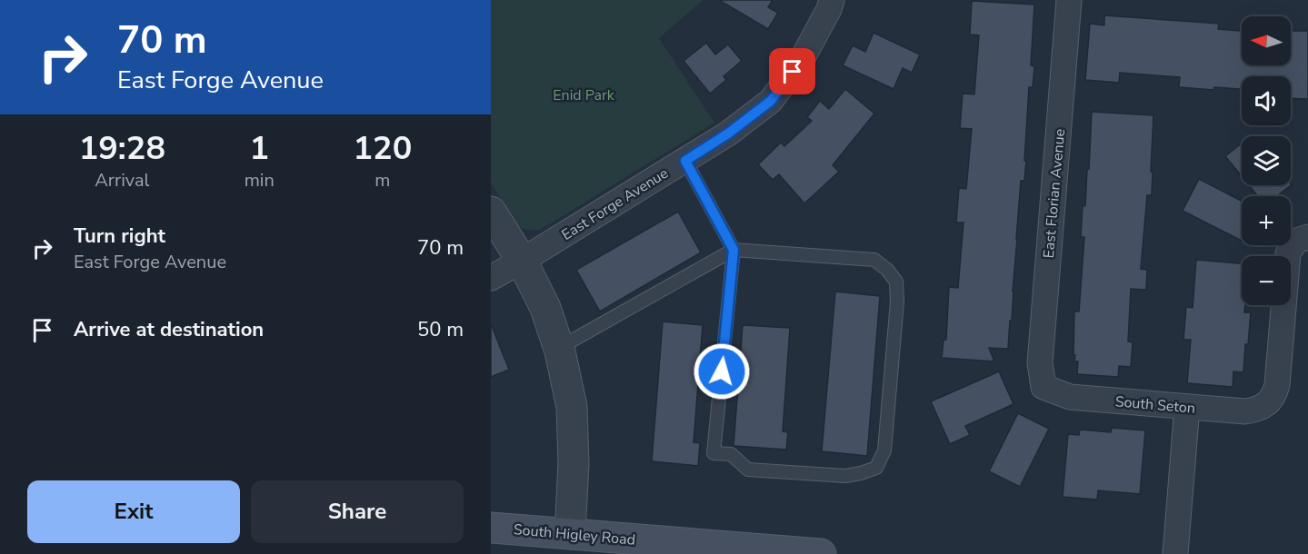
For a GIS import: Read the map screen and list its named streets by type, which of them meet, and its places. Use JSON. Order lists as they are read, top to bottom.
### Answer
{
  "streets": {
    "main road": ["South Higley Road"],
    "street": ["East Florian Avenue", "East Forge Avenue", "South Seton"]
  },
  "crossings": [
    ["East Florian Avenue", "South Seton"]
  ],
  "parks": ["Enid Park"],
  "north": "left",
  "page": {
    "turn": ["70 m", "East Forge Avenue"],
    "map_buttons": ["+", "−"],
    "eta": [
      "19:28",
      "Arrival",
      "1",
      "min",
      "120",
      "m"
    ],
    "list": [
      {
        "name": "Turn right",
        "note": "East Forge Avenue",
        "value": "70 m"
      },
      {
        "name": "Arrive at destination",
        "value": "50 m"
      }
    ],
    "buttons": ["Exit", "Share"]
  }
}
